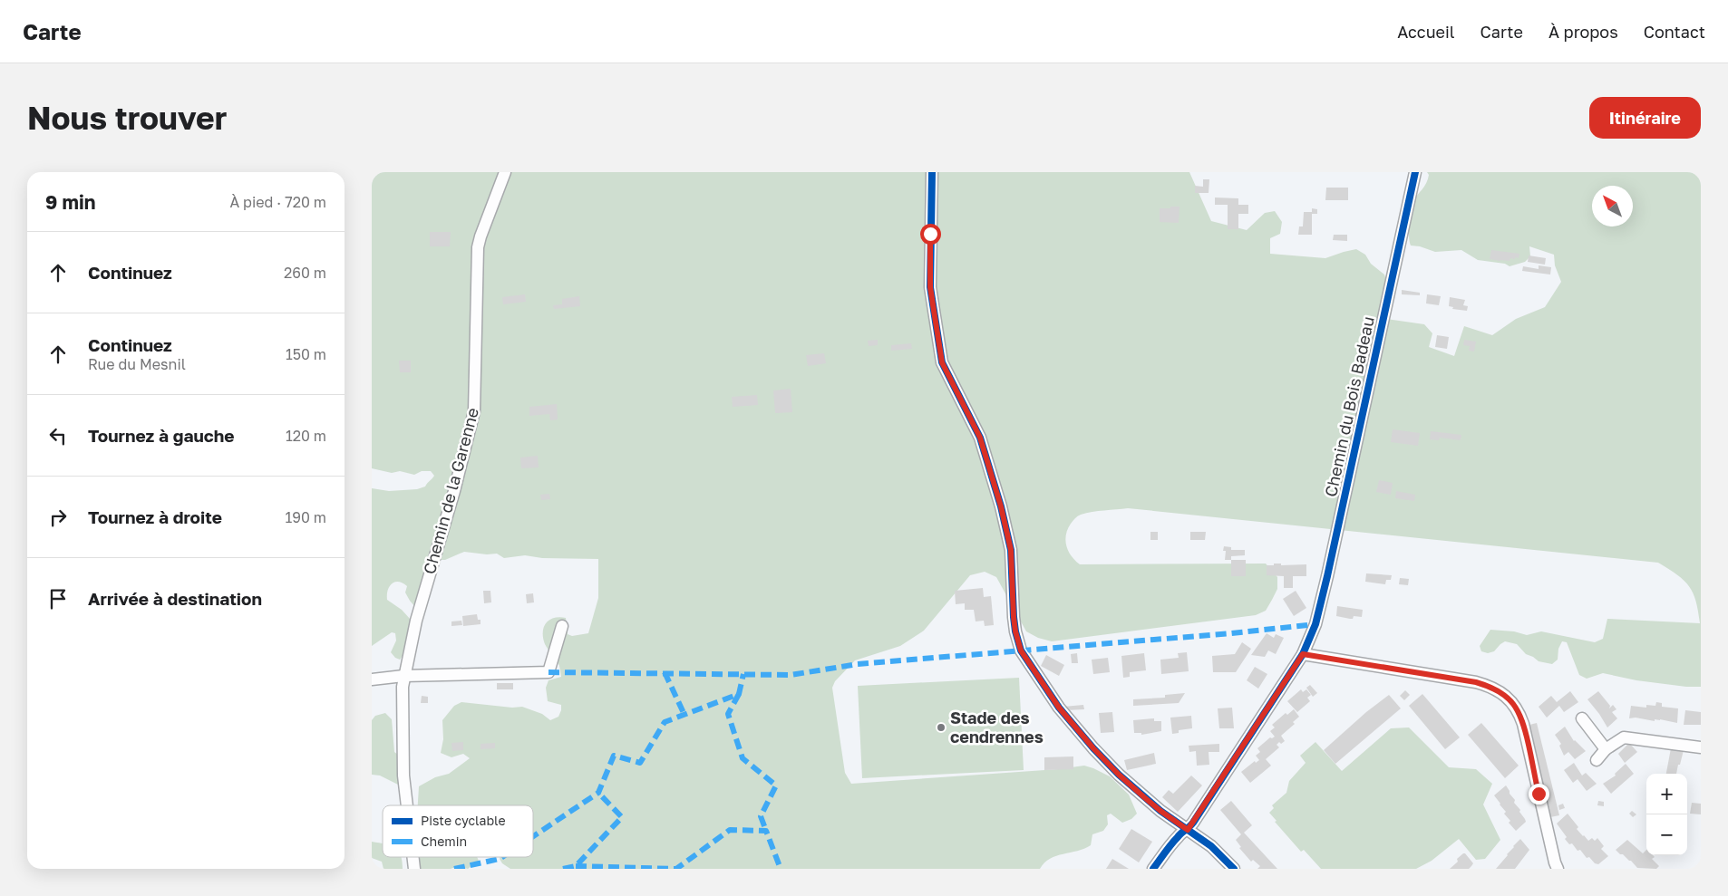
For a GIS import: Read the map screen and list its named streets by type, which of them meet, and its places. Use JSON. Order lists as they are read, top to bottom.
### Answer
{
  "streets": {
    "street": ["Chemin du Bois Badeau", "Chemin de la Garenne"]
  },
  "places": ["Stade des cendrennes"],
  "legend": ["Piste cyclable", "Chemin"],
  "north": "top left",
  "page": {
    "header": "Carte",
    "nav": [
      "Accueil",
      "Carte",
      "À propos",
      "Contact"
    ],
    "buttons": "Itinéraire",
    "title": "Nous trouver",
    "heading": ["9 min", "À pied · 720 m"],
    "list": [
      ["Continuez", "260 m"],
      ["Continuez", "Rue du Mesnil", "150 m"],
      ["Tournez à gauche", "120 m"],
      ["Tournez à droite", "190 m"],
      "Arrivée à destination"
    ],
    "map_buttons": ["+", "−"]
  }
}
